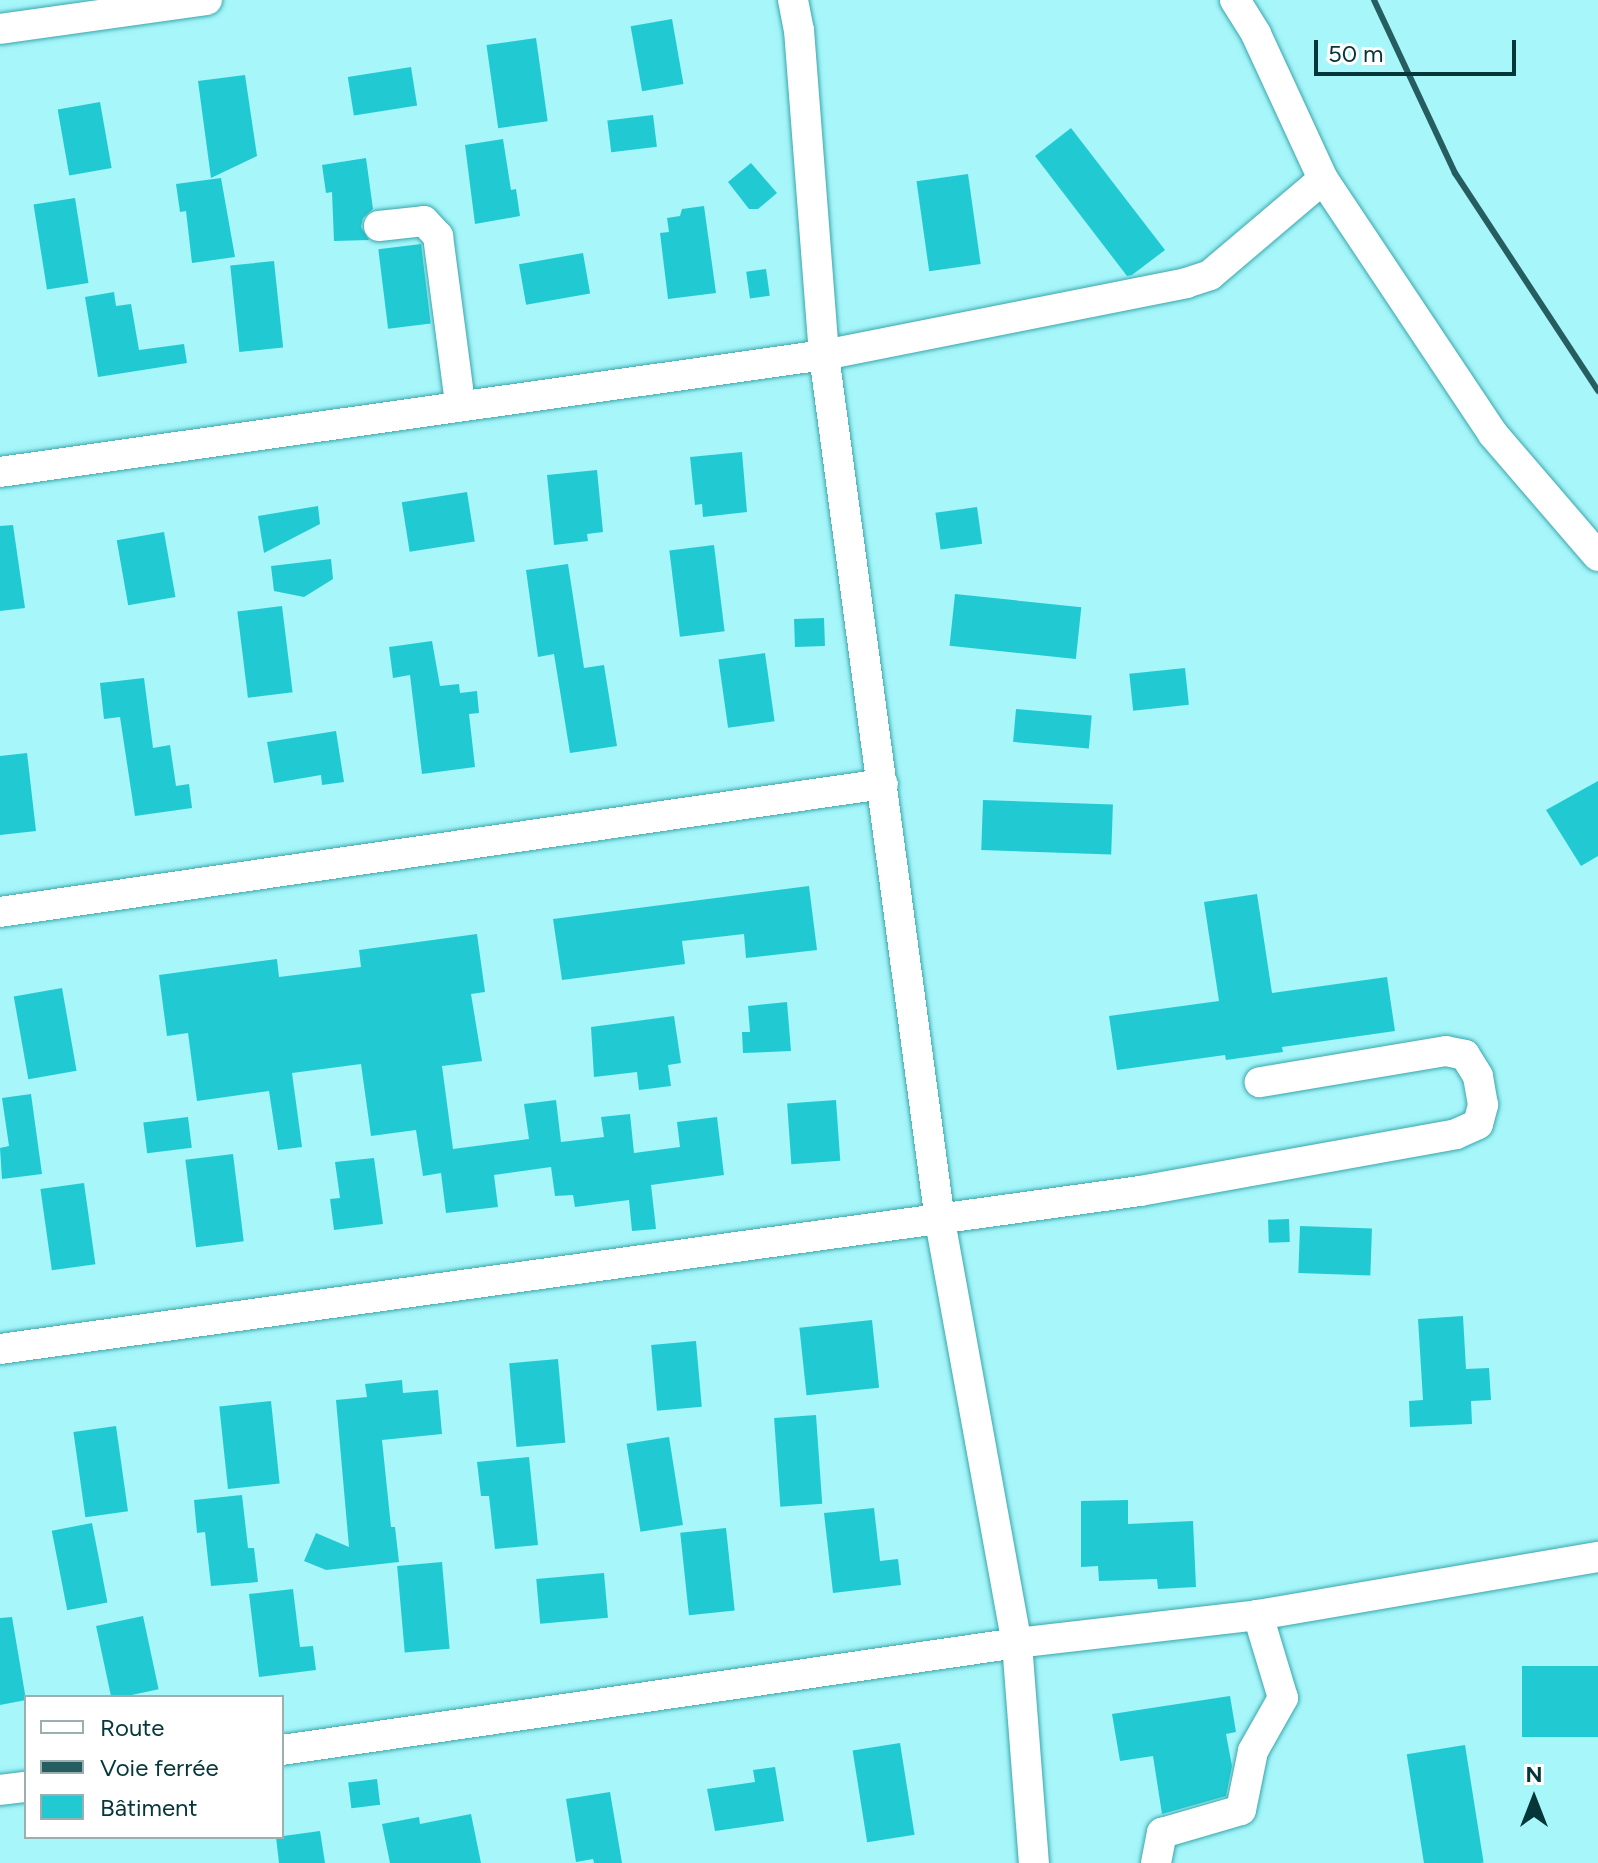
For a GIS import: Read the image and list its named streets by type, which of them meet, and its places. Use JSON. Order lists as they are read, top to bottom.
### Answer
{
  "legend": ["Route", "Voie ferrée", "Bâtiment"],
  "scale_bar": "50 m",
  "north": "top"
}
